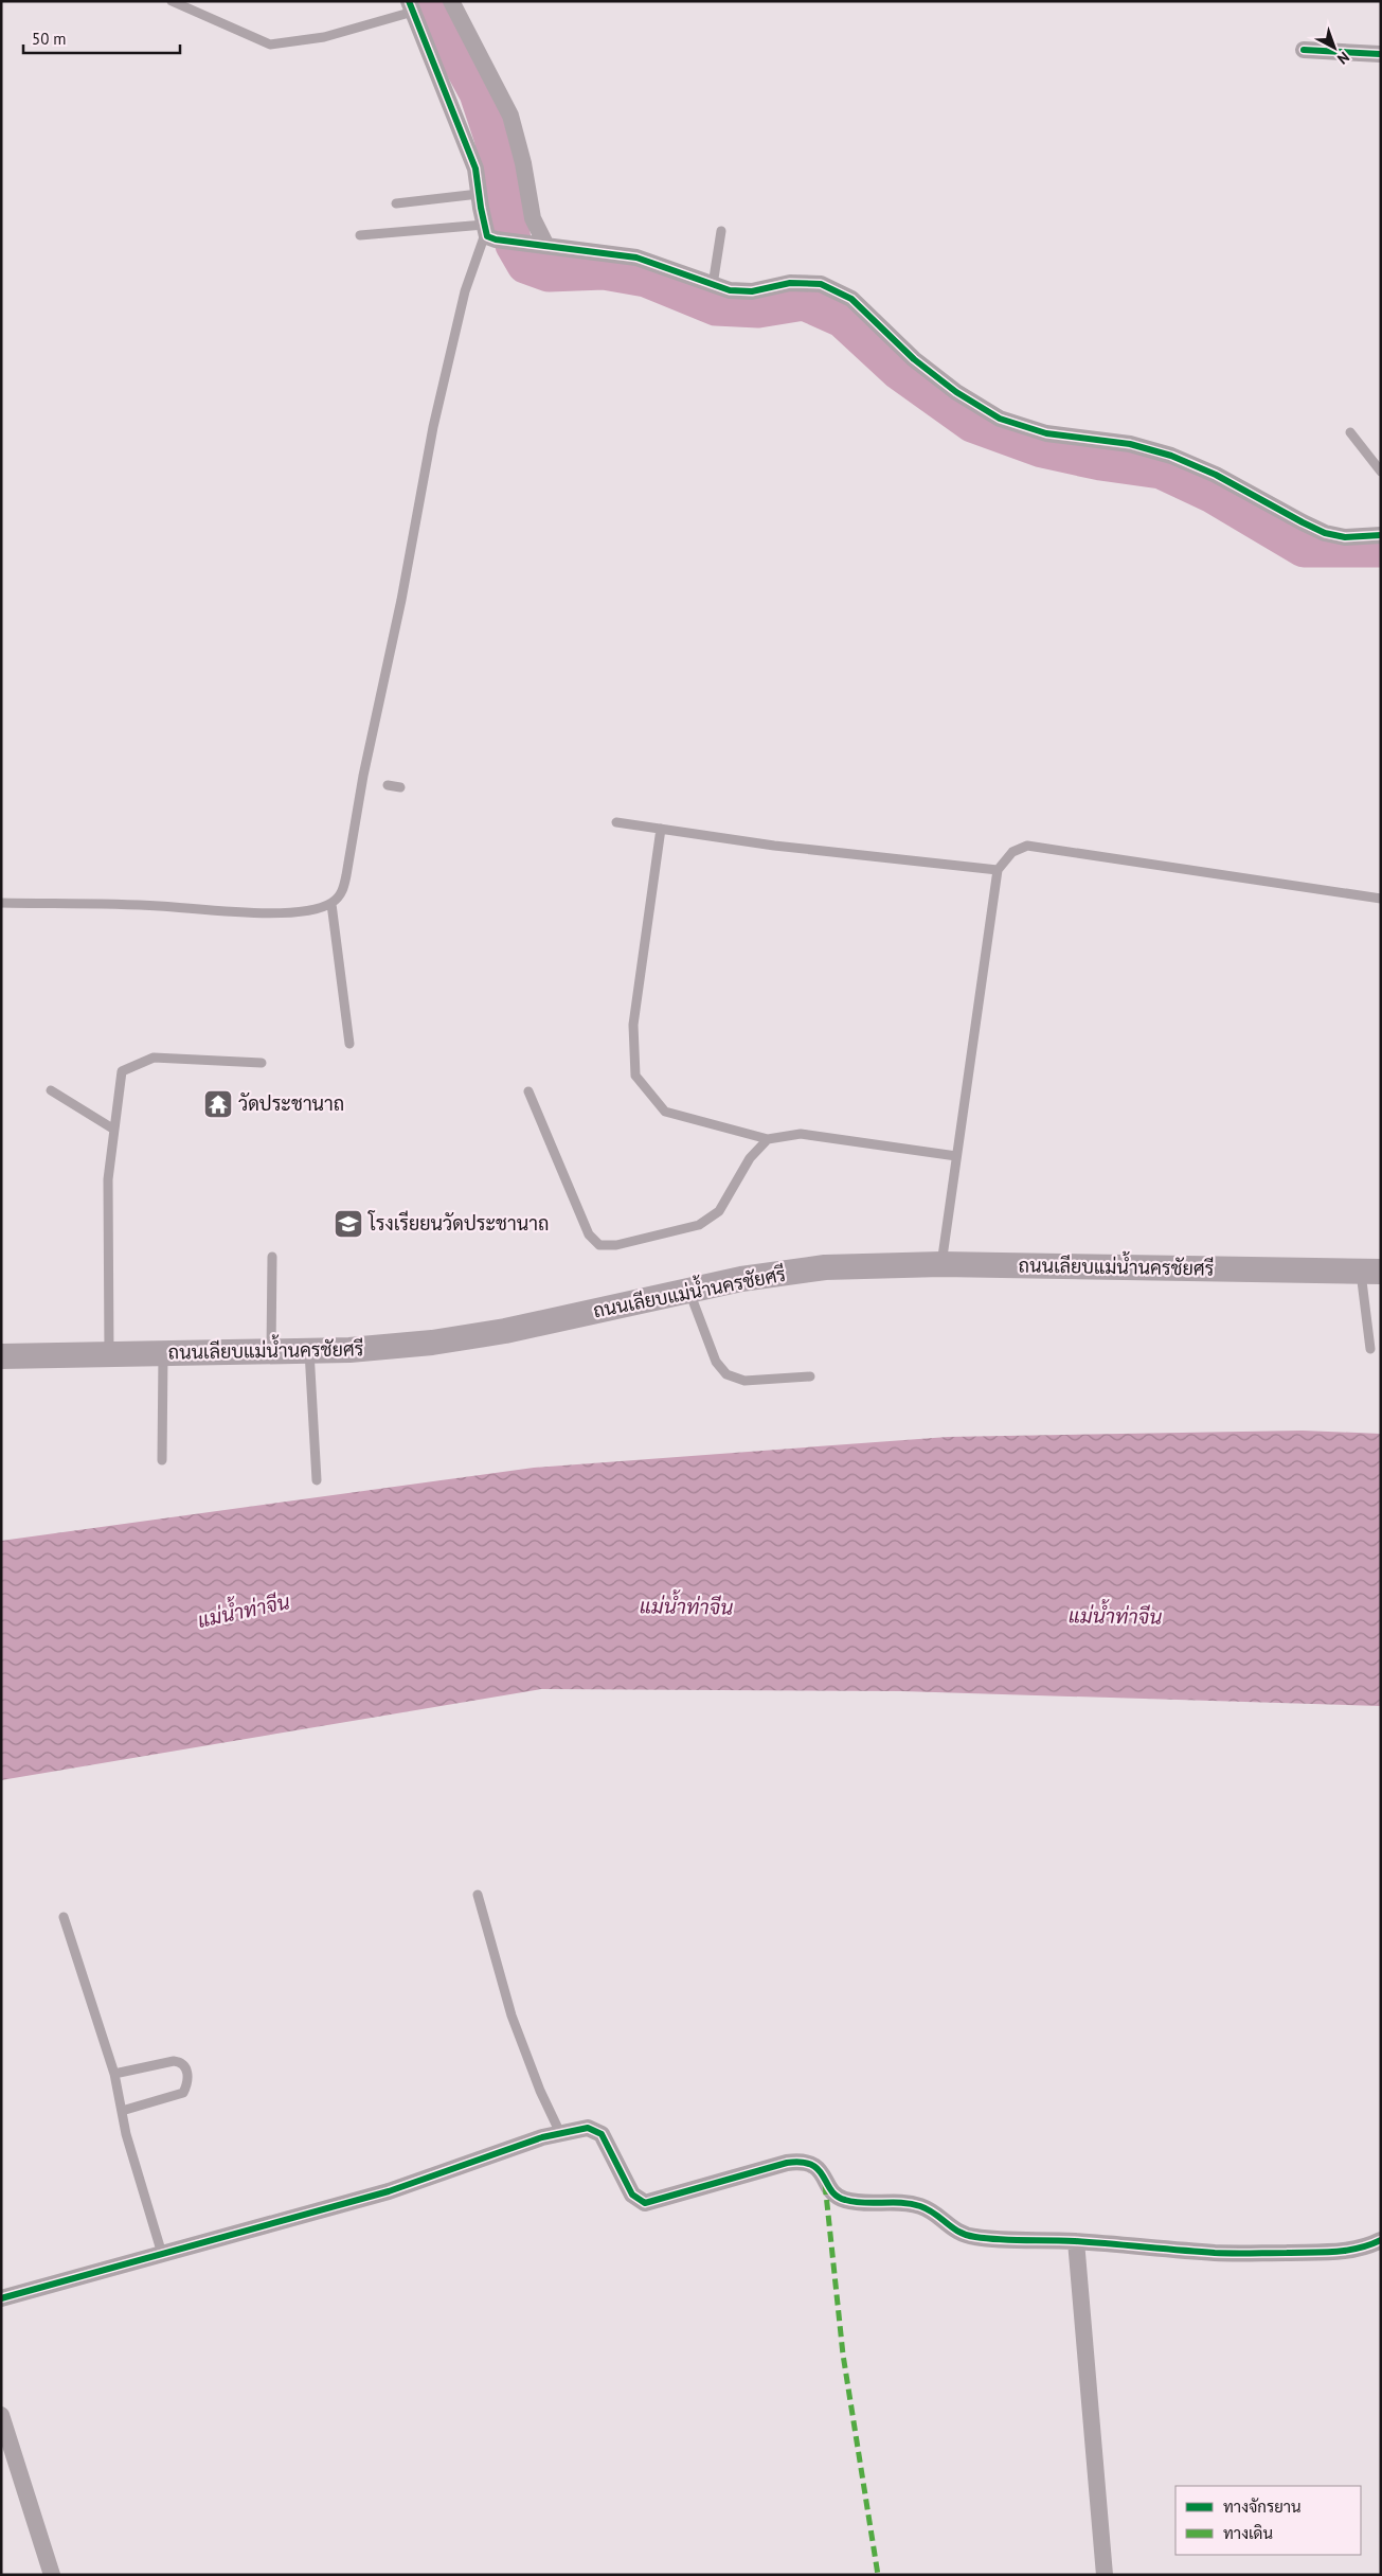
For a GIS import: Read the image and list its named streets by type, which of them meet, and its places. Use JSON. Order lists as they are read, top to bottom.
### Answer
{
  "streets": {
    "main road": ["ถนนเลียบแม่น้ำนครชัยศรี"]
  },
  "water": ["แม่น้ำท่าจีน"],
  "places": {
    "temple": ["วัดประชานาถ"],
    "school or university": ["โรงเรียยนวัดประชานาถ"]
  },
  "legend": ["ทางจักรยาน", "ทางเดิน"],
  "scale_bar": "50 m",
  "north": "bottom right"
}
